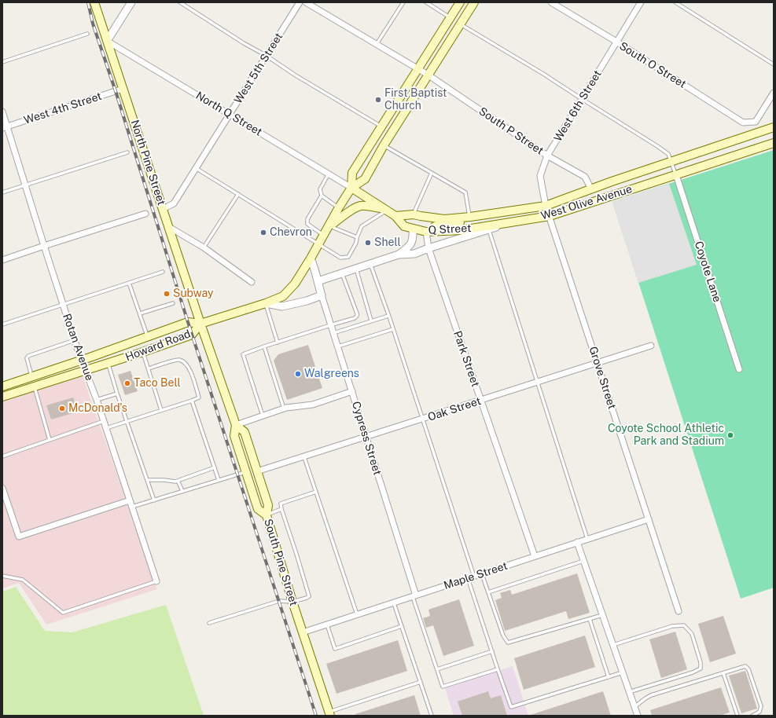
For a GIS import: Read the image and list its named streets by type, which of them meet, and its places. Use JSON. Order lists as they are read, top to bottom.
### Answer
{
  "streets": {
    "main road": [
      "North Pine Street",
      "West Olive Avenue",
      "Q Street",
      "Howard Road",
      "South Pine Street"
    ],
    "street": [
      "South O Street",
      "West 5th Street",
      "West 6th Street",
      "West 4th Street",
      "North Q Street",
      "South P Street",
      "Coyote Lane",
      "Rotan Avenue",
      "Park Street",
      "Grove Street",
      "Oak Street",
      "Cypress Street",
      "Maple Street"
    ]
  },
  "crossings": [
    ["South O Street", "West 6th Street"],
    ["West 5th Street", "North Q Street"],
    ["West 5th Street", "North Pine Street"],
    ["West 6th Street", "South P Street"],
    ["West 6th Street", "West Olive Avenue"],
    ["West 6th Street", "Grove Street"],
    ["West 4th Street", "North Pine Street"],
    ["West 4th Street", "Rotan Avenue"],
    ["North Q Street", "North Pine Street"],
    ["North Q Street", "Q Street"],
    ["South P Street", "West Olive Avenue"],
    ["North Pine Street", "Howard Road"],
    ["North Pine Street", "South Pine Street"],
    ["West Olive Avenue", "Q Street"],
    ["West Olive Avenue", "Coyote Lane"],
    ["West Olive Avenue", "Park Street"],
    ["West Olive Avenue", "Grove Street"],
    ["West Olive Avenue", "Cypress Street"],
    ["Q Street", "Park Street"],
    ["Howard Road", "Rotan Avenue"],
    ["Howard Road", "South Pine Street"],
    ["Park Street", "Oak Street"],
    ["Park Street", "Maple Street"],
    ["Grove Street", "Oak Street"],
    ["Grove Street", "Maple Street"],
    ["Oak Street", "Cypress Street"],
    ["Cypress Street", "Maple Street"],
    ["South Pine Street", "Maple Street"]
  ],
  "places": [
    "First Baptist Church",
    "Chevron",
    "Shell",
    "Subway",
    "Walgreens",
    "Taco Bell",
    "McDonald's",
    "Coyote School Athletic Park and Stadium"
  ]
}
